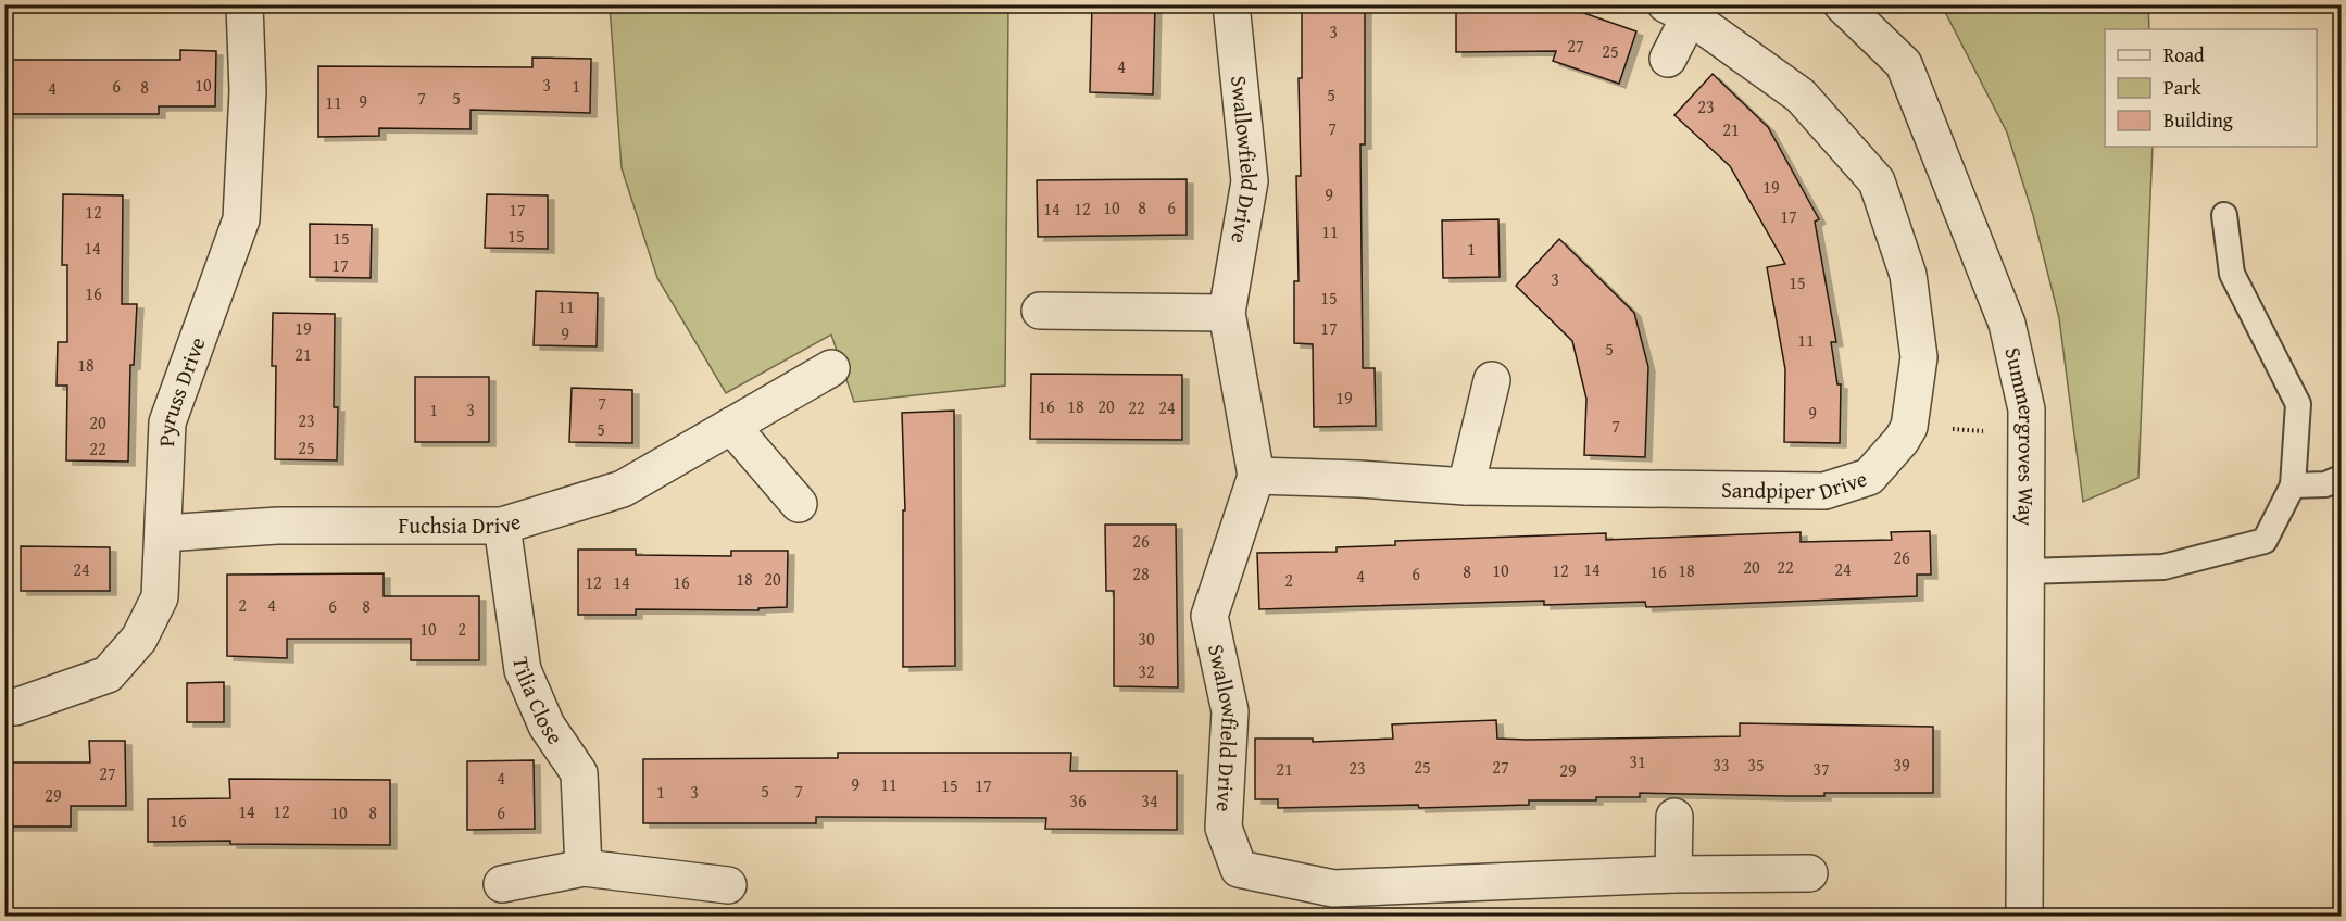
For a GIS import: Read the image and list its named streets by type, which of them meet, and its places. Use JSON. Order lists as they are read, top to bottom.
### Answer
{
  "streets": {
    "street": [
      "Swallowfield Drive",
      "Pyruss Drive",
      "Summergroves Way",
      "Sandpiper Drive",
      "Fuchsia Drive",
      "Tilia Close"
    ]
  },
  "crossings": [
    ["Swallowfield Drive", "Sandpiper Drive"],
    ["Pyruss Drive", "Fuchsia Drive"],
    ["Fuchsia Drive", "Tilia Close"]
  ],
  "house_numbers": [
    "3",
    "27",
    "25",
    "4",
    "10",
    "3",
    "6",
    "1",
    "8",
    "4",
    "5",
    "7",
    "5",
    "9",
    "11",
    "23",
    "7",
    "21",
    "19",
    "9",
    "10",
    "8",
    "6",
    "14",
    "12",
    "17",
    "12",
    "17",
    "11",
    "15",
    "15",
    "14",
    "1",
    "17",
    "3",
    "15",
    "16",
    "15",
    "11",
    "19",
    "17",
    "9",
    "11",
    "5",
    "21",
    "18",
    "19",
    "7",
    "16",
    "18",
    "20",
    "22",
    "24",
    "1",
    "3",
    "9",
    "23",
    "20",
    "7",
    "5",
    "25",
    "22",
    "26",
    "26",
    "20",
    "22",
    "24",
    "14",
    "24",
    "10",
    "12",
    "18",
    "8",
    "16",
    "28",
    "6",
    "4",
    "18",
    "20",
    "2",
    "12",
    "14",
    "16",
    "2",
    "4",
    "6",
    "8",
    "10",
    "2",
    "30",
    "32",
    "31",
    "33",
    "35",
    "39",
    "25",
    "27",
    "23",
    "21",
    "37",
    "29",
    "27",
    "4",
    "9",
    "11",
    "15",
    "17",
    "5",
    "7",
    "1",
    "3",
    "29",
    "36",
    "34",
    "14",
    "12",
    "10",
    "8",
    "6",
    "16"
  ],
  "legend": ["Road", "Park", "Building"]
}
